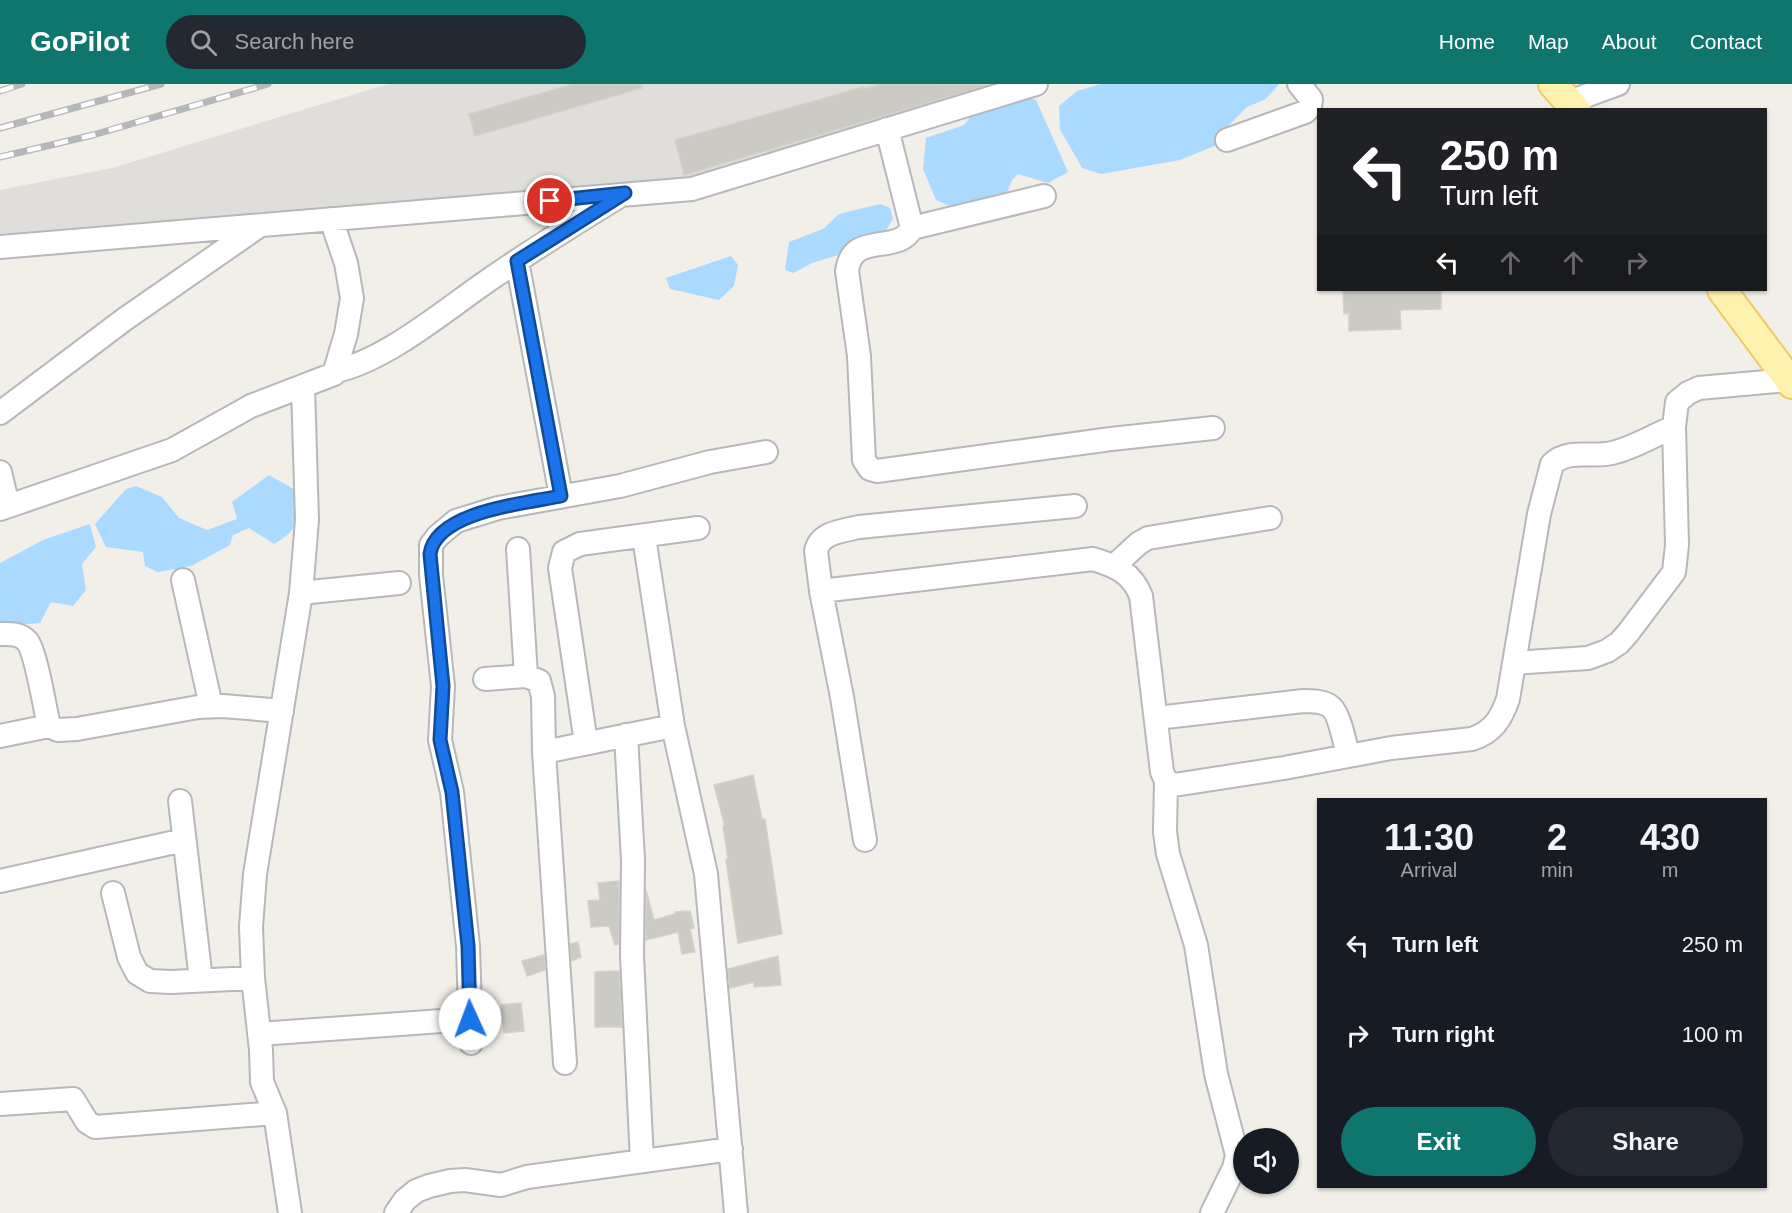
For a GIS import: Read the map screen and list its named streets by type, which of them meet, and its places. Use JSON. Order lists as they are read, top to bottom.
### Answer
{
  "page": {
    "header": "GoPilot",
    "search": "Search here",
    "nav": [
      "Home",
      "Map",
      "About",
      "Contact"
    ],
    "turn": ["250 m", "Turn left"],
    "eta": [
      "11:30",
      "Arrival",
      "2",
      "min",
      "430",
      "m"
    ],
    "list": [
      {
        "name": "Turn left",
        "value": "250 m"
      },
      {
        "name": "Turn right",
        "value": "100 m"
      }
    ],
    "buttons": ["Exit", "Share"]
  }
}
